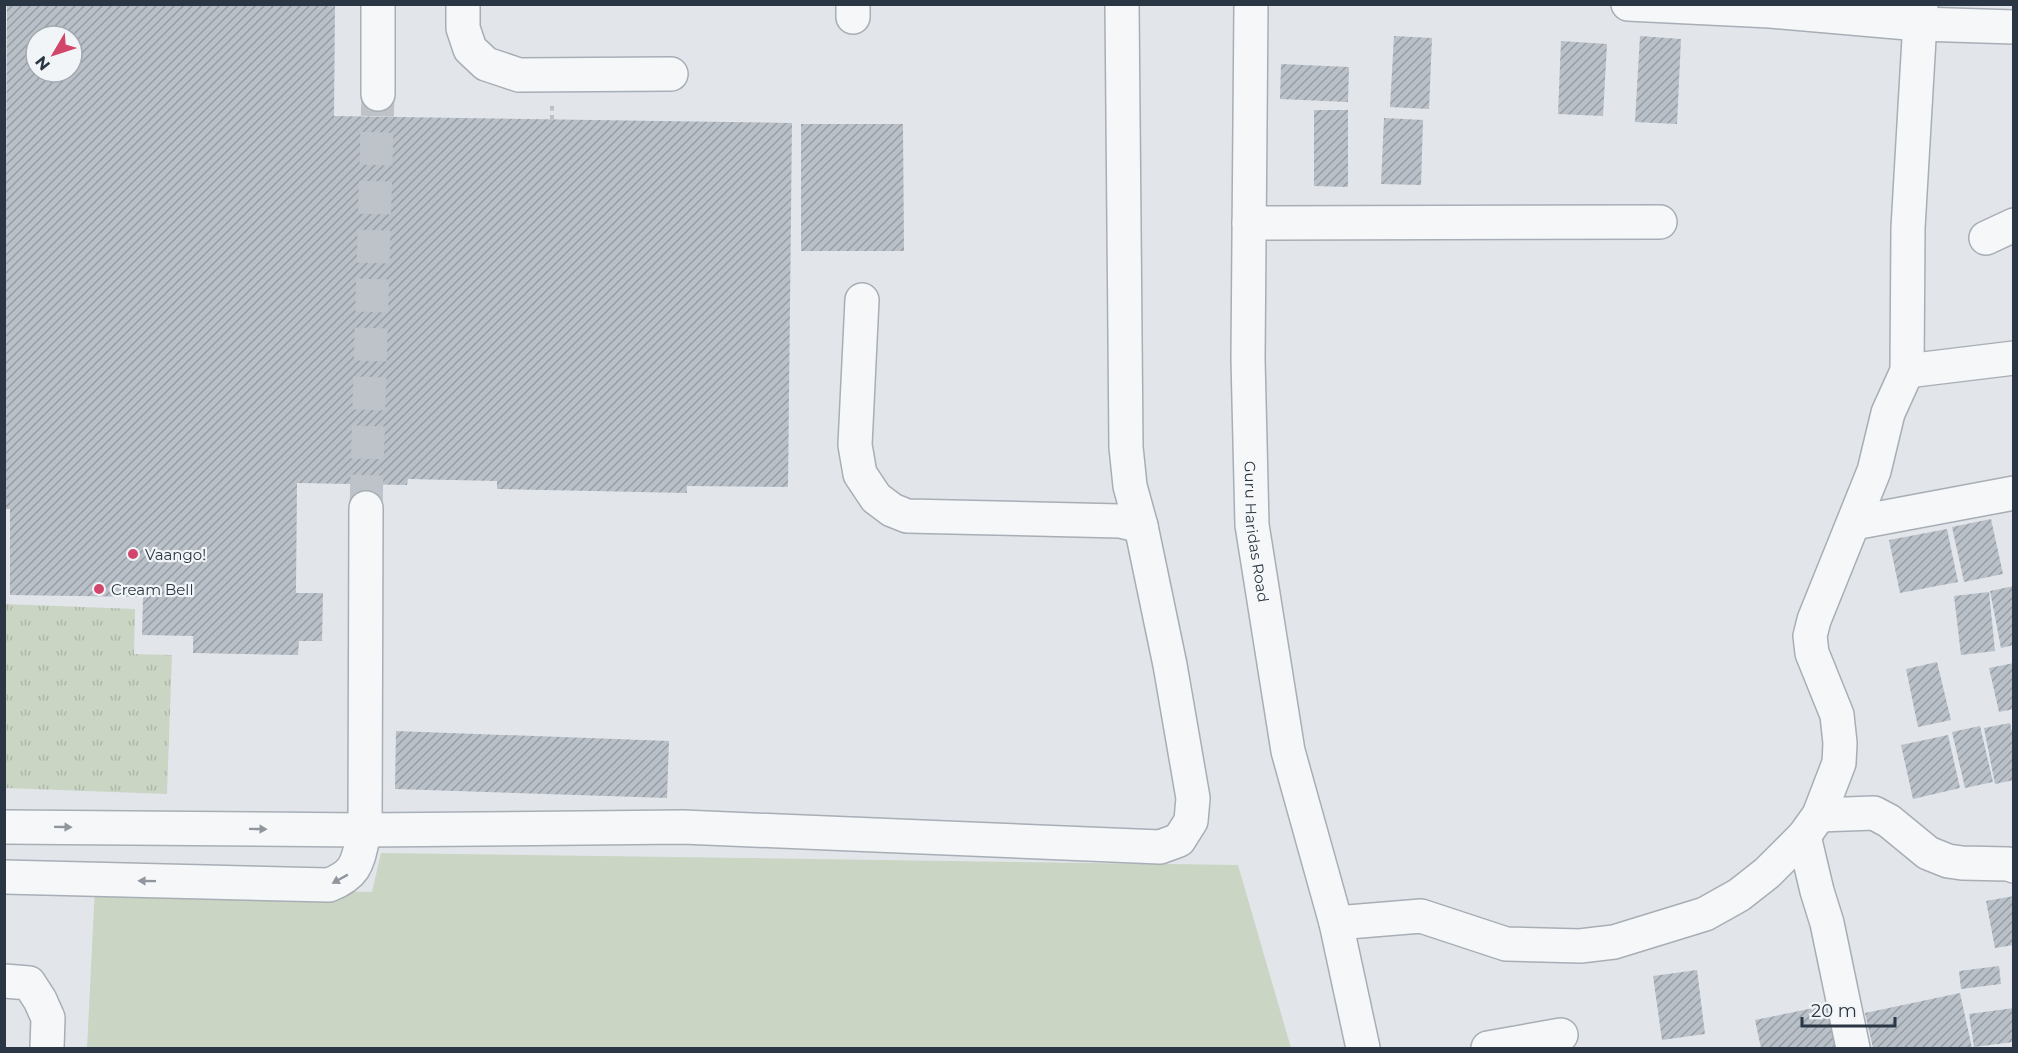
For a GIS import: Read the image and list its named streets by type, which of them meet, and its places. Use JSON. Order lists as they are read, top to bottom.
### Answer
{
  "streets": {
    "street": ["Guru Haridas Road"]
  },
  "places": ["Vaango!", "Cream Bell"],
  "scale_bar": "20 m",
  "north": "bottom left"
}
